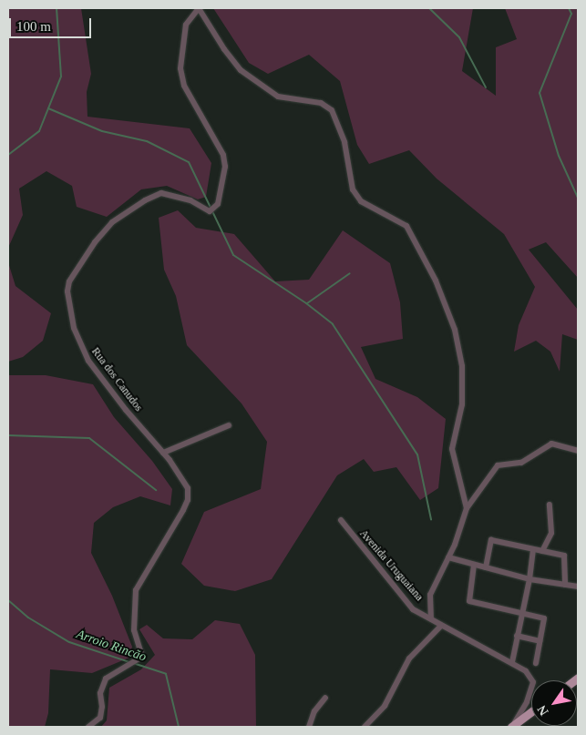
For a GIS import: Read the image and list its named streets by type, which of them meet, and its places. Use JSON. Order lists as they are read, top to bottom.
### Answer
{
  "streets": {
    "street": ["Rua dos Canudos", "Avenida Uruguaiana"]
  },
  "water": ["Arroio Rincão"],
  "scale_bar": "100 m",
  "north": "bottom left"
}
